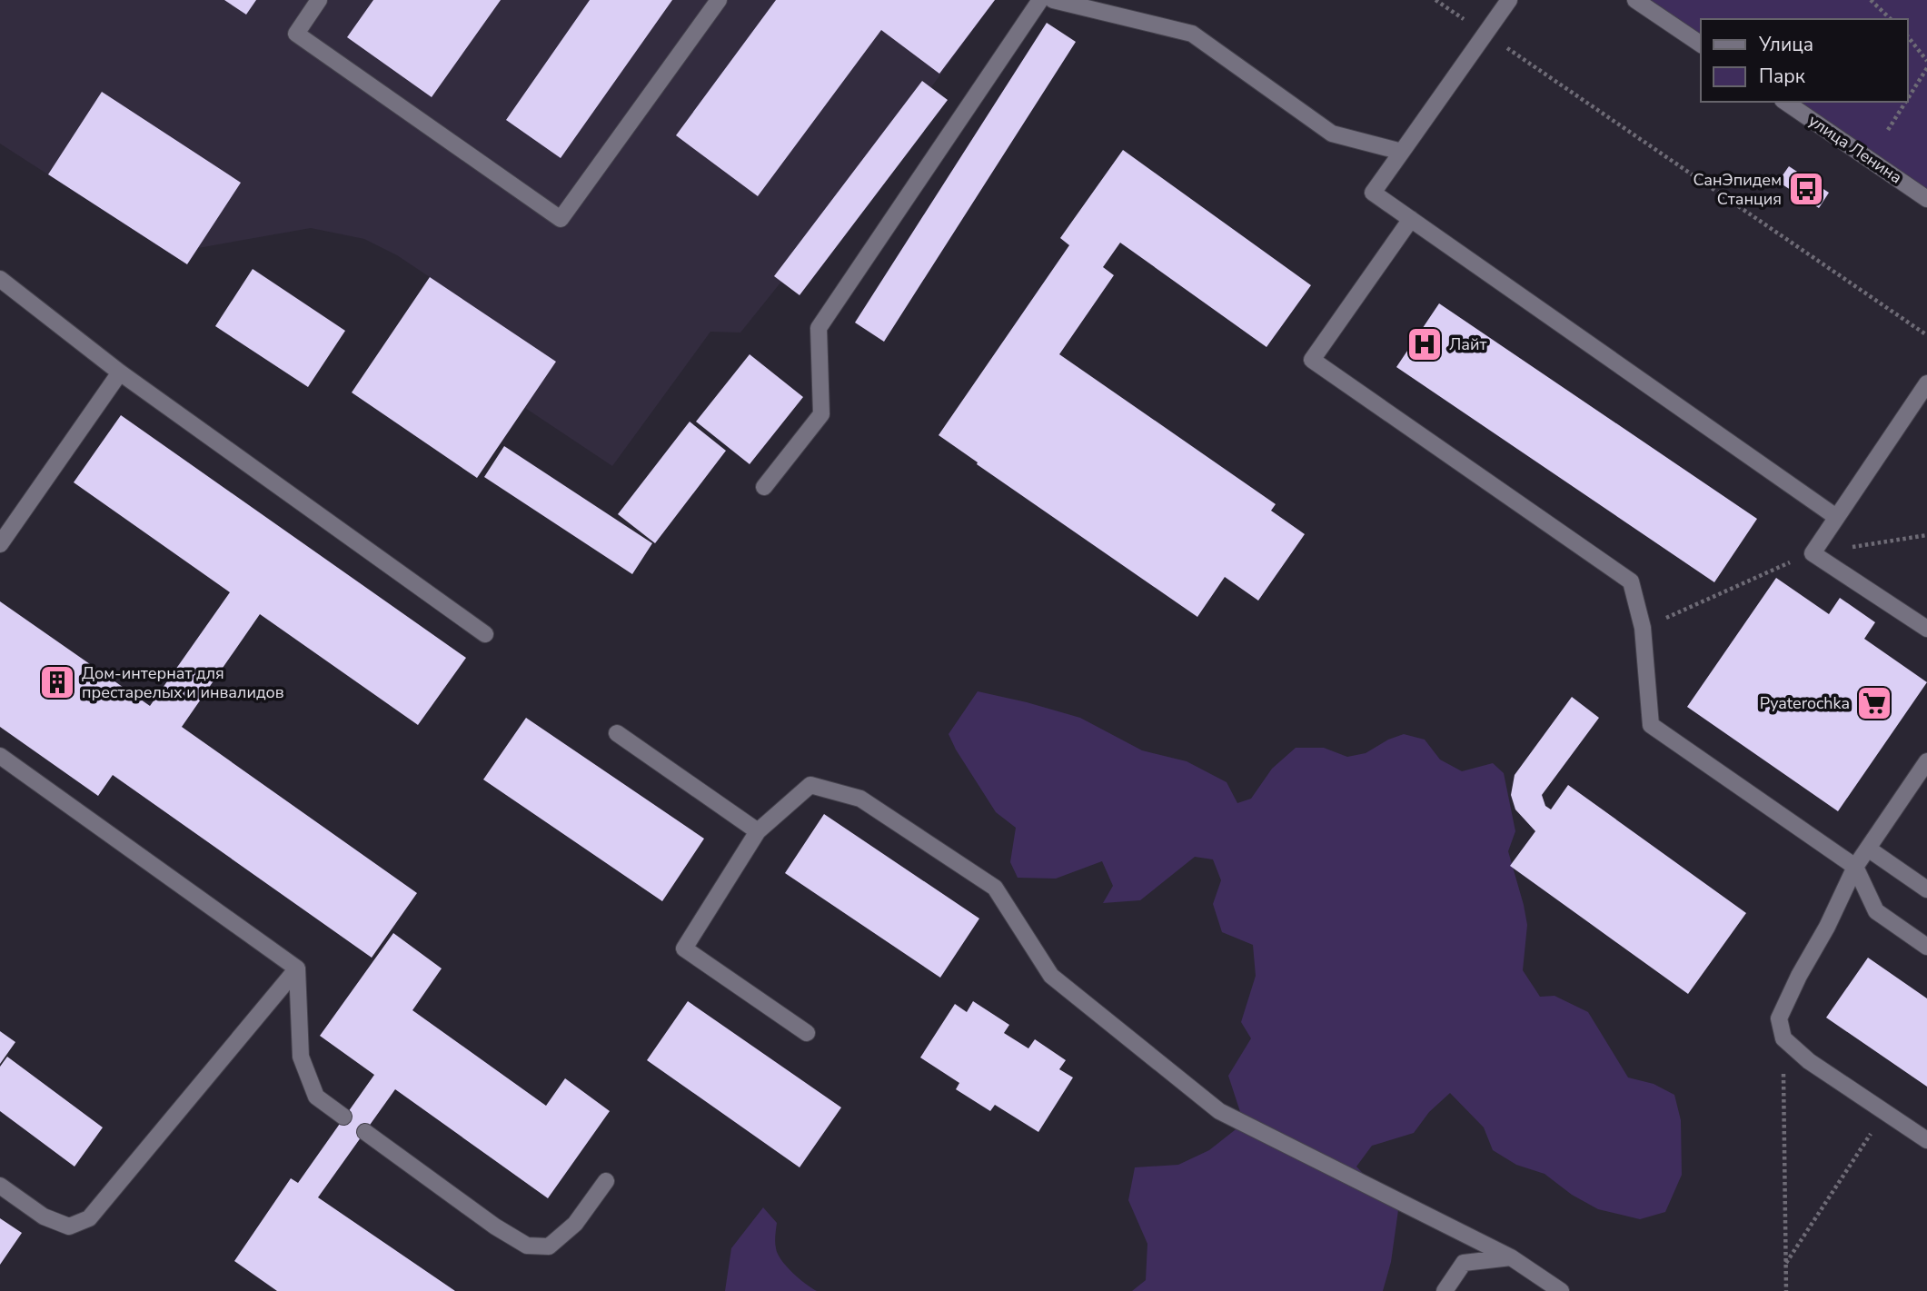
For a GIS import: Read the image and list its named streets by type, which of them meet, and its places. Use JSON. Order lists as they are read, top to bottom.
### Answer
{
  "streets": {
    "main road": ["улица Ленина"]
  },
  "places": {
    "bus stop": ["СанЭпидем Станция"],
    "hospital": ["Лайт"],
    "building": ["Дом-интернат для престарелых и инвалидов"],
    "supermarket": ["Pyaterochka"]
  },
  "legend": ["Улица", "Парк"]
}
